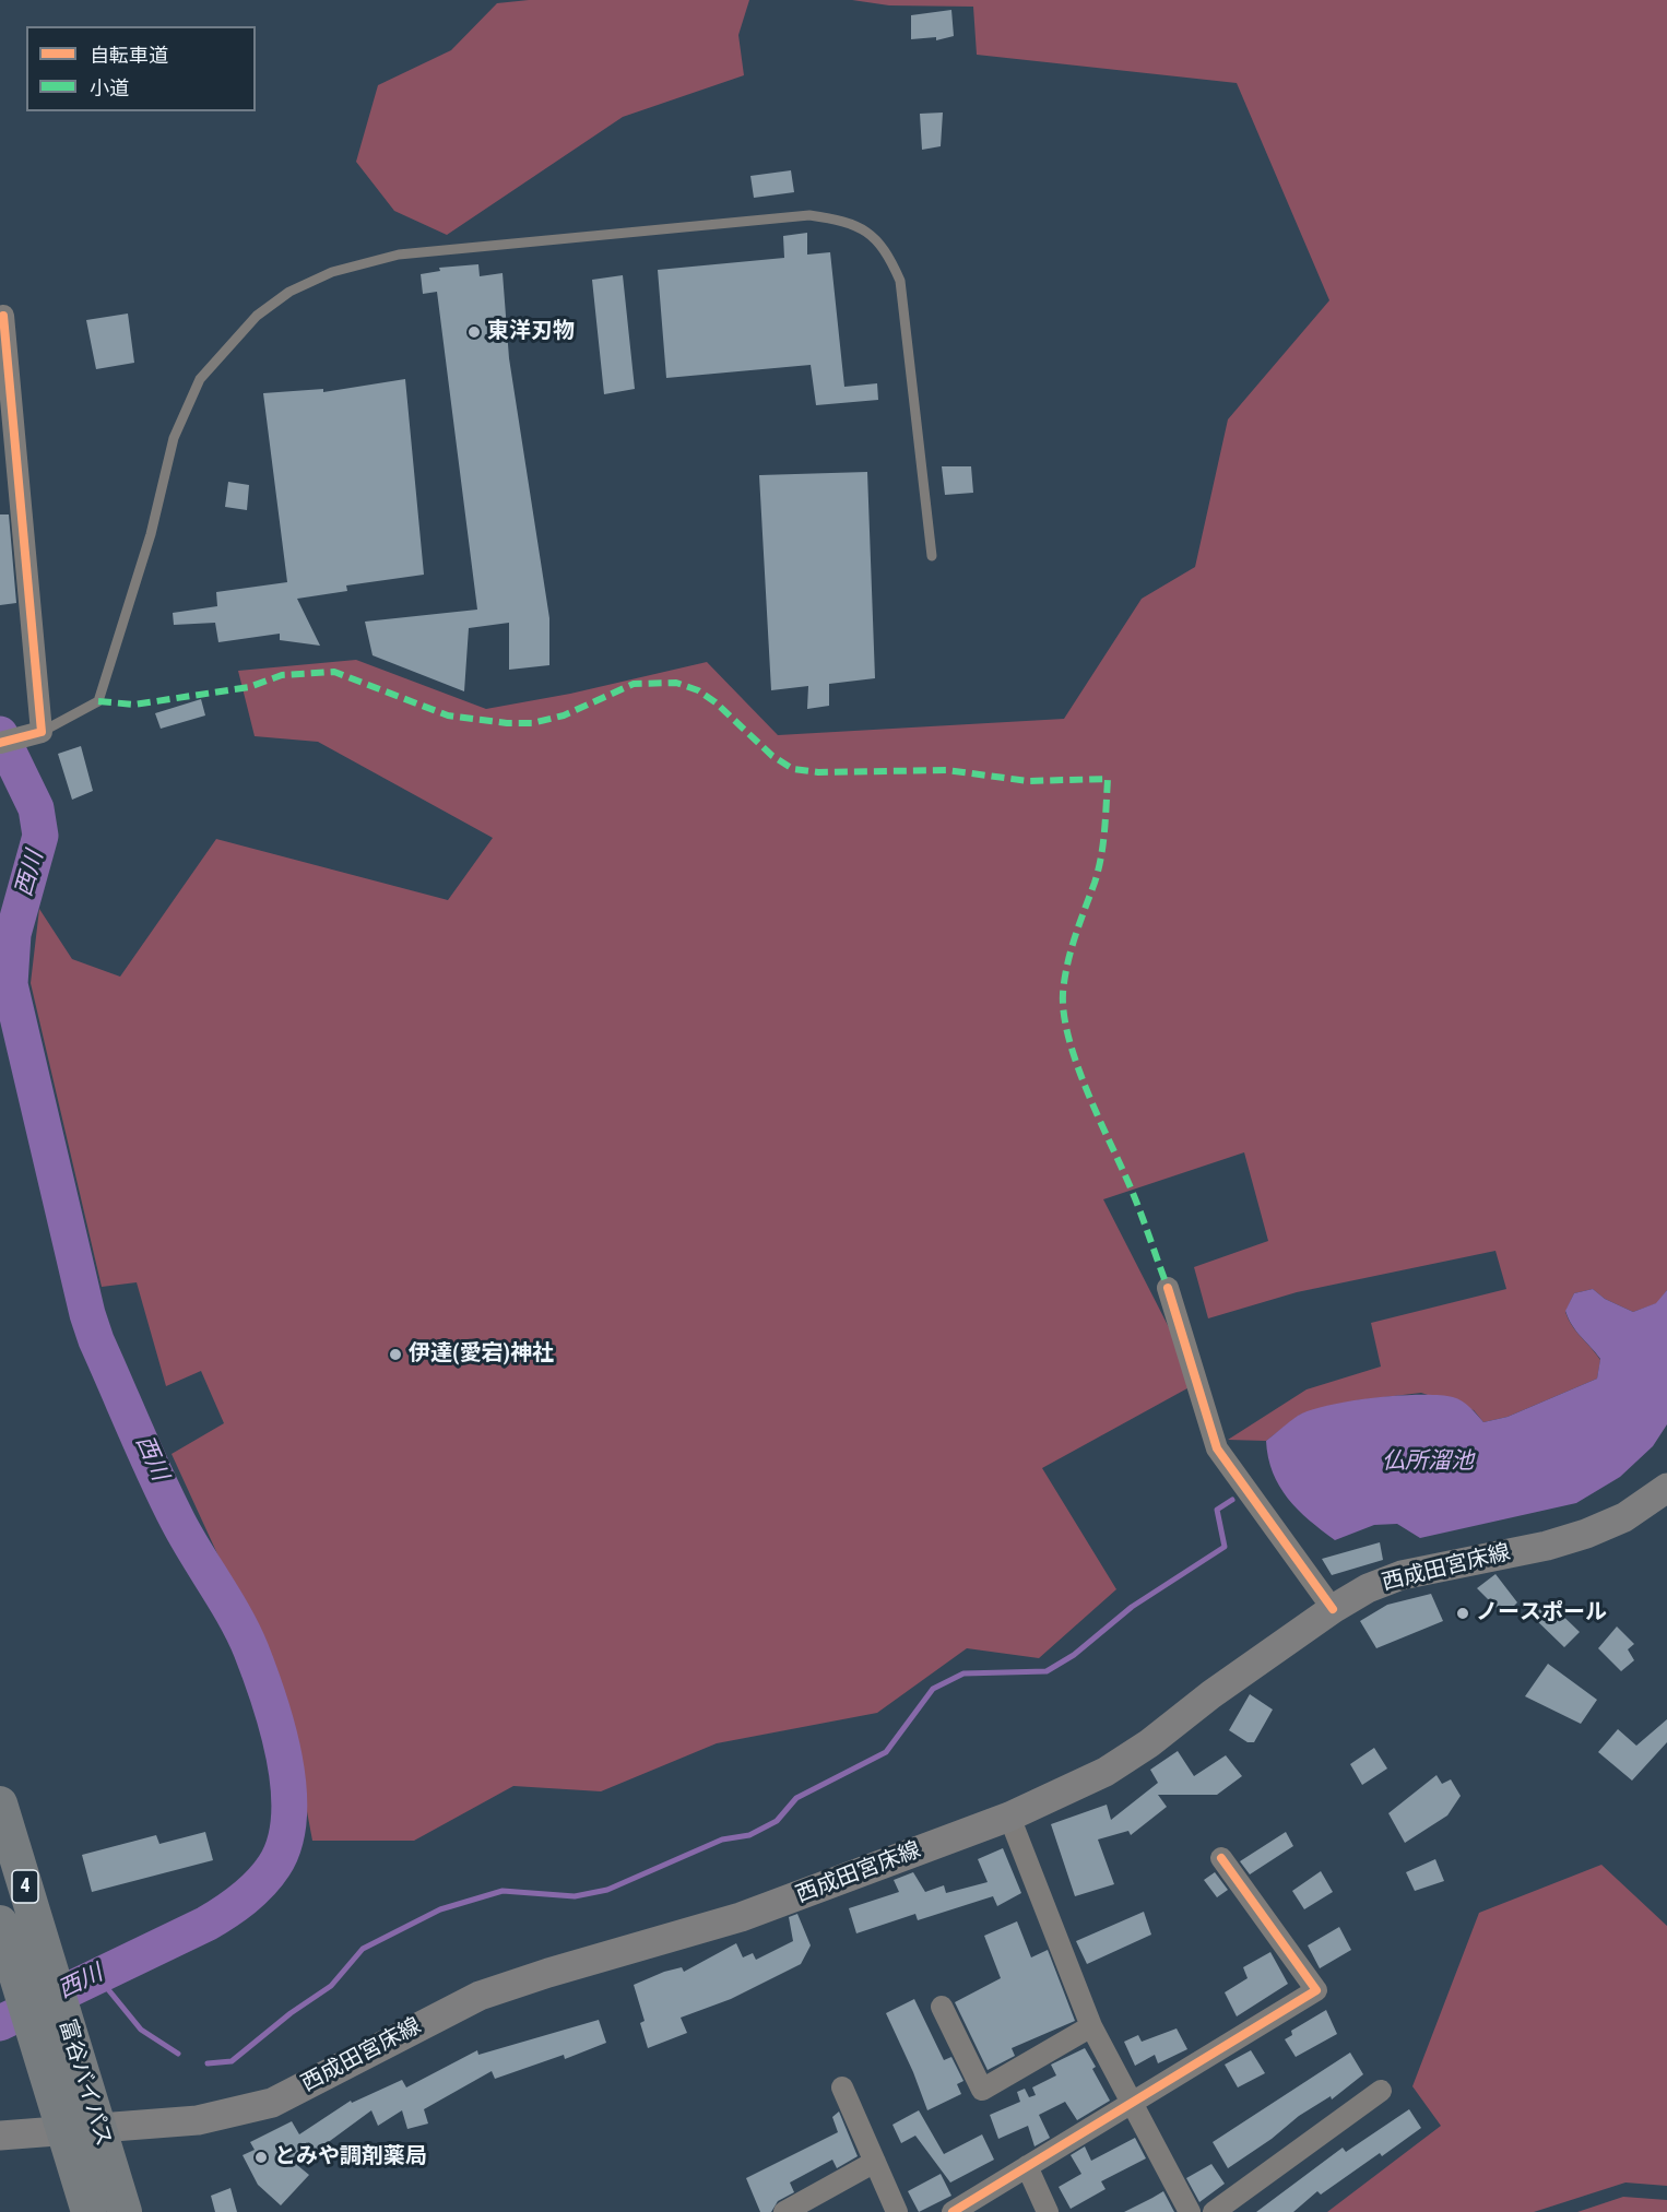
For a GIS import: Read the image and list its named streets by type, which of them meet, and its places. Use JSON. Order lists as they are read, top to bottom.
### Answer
{
  "streets": {
    "highway": ["4", "富谷バイパス"],
    "main road": ["西成田宮床線"]
  },
  "crossings": [
    ["西成田宮床線", "富谷バイパス"]
  ],
  "water": ["西川", "仏所溜池"],
  "places": [
    "東洋刃物",
    "伊達(愛宕)神社",
    "ノースポール",
    "とみや調剤薬局"
  ],
  "legend": ["自転車道", "小道"]
}
